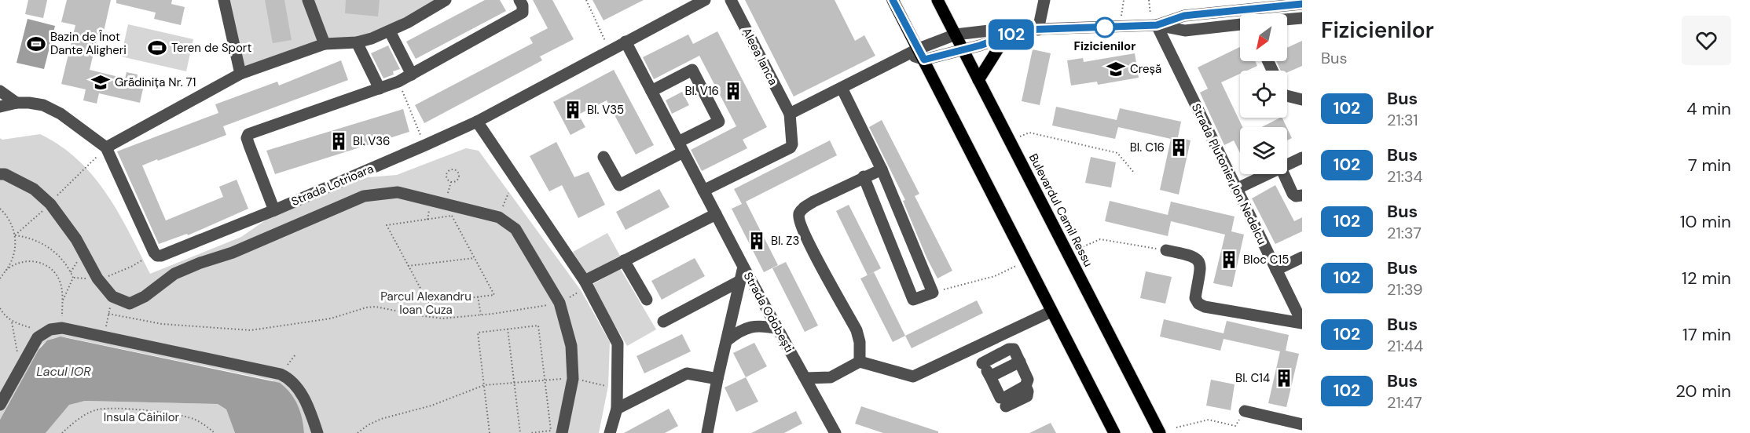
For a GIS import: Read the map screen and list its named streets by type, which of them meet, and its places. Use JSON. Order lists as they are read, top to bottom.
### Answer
{
  "streets": {
    "main road": ["Bulevardul Camil Ressu"],
    "street": [
      "Aleea Ianca",
      "Strada Plutonier Ion Nedelcu",
      "Strada Lotrioara",
      "Strada Odobești"
    ]
  },
  "water": ["Lacul IOR"],
  "parks": ["Parcul Alexandru Ioan Cuza", "Insula Câinilor"],
  "places": {
    "other": ["Fizicienilor"],
    "sports": ["Bazin de Înot Dante Aligheri", "Teren de Sport"],
    "school or university": ["Creșă", "Grădinița Nr. 71"],
    "building": [
      "Bl. V16",
      "Bl. V35",
      "Bl. V36",
      "Bl. C16",
      "Bl. Z3",
      "Bloc C15",
      "Bl. C14"
    ]
  },
  "lines": ["bus line 102"],
  "north": "bottom left",
  "page": {
    "on_map": "102",
    "heading": ["Fizicienilor", "Bus"],
    "list": [
      {
        "mark": "102",
        "name": "Bus",
        "note": "21:31",
        "value": "4 min"
      },
      {
        "mark": "102",
        "name": "Bus",
        "note": "21:34",
        "value": "7 min"
      },
      {
        "mark": "102",
        "name": "Bus",
        "note": "21:37",
        "value": "10 min"
      },
      {
        "mark": "102",
        "name": "Bus",
        "note": "21:39",
        "value": "12 min"
      },
      {
        "mark": "102",
        "name": "Bus",
        "note": "21:44",
        "value": "17 min"
      },
      {
        "mark": "102",
        "name": "Bus",
        "note": "21:47",
        "value": "20 min"
      }
    ]
  }
}
